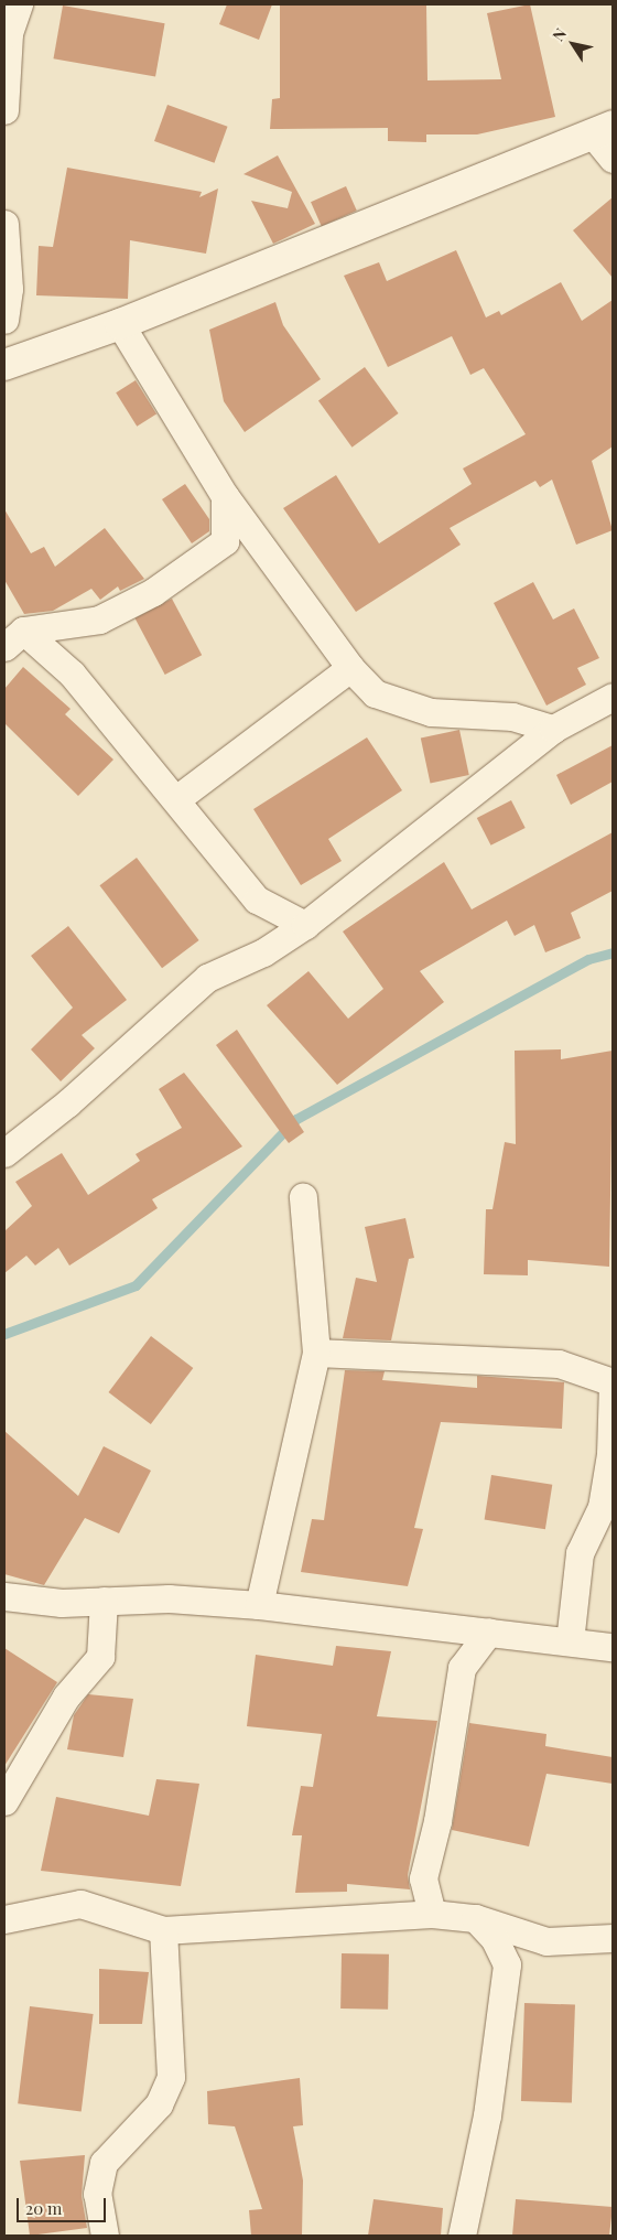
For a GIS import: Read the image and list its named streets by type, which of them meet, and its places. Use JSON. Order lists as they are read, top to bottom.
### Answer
{
  "scale_bar": "20 m",
  "north": "top left"
}
